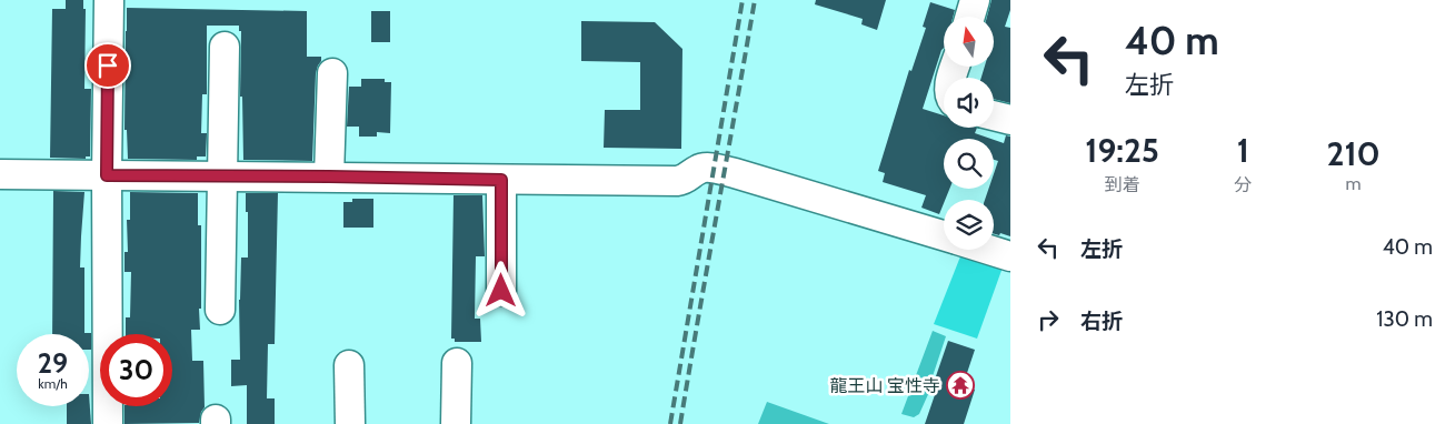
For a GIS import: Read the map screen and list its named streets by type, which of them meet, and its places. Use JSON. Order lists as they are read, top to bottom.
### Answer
{
  "places": {
    "temple": ["龍王山 宝性寺"]
  },
  "north": "top",
  "page": {
    "turn": ["40 m", "左折"],
    "eta": [
      "19:25",
      "到着",
      "1",
      "分",
      "210",
      "m"
    ],
    "list": [
      {
        "name": "左折",
        "value": "40 m"
      },
      {
        "name": "右折",
        "value": "130 m"
      }
    ],
    "speed": "29 km/h",
    "limit": "30"
  }
}
